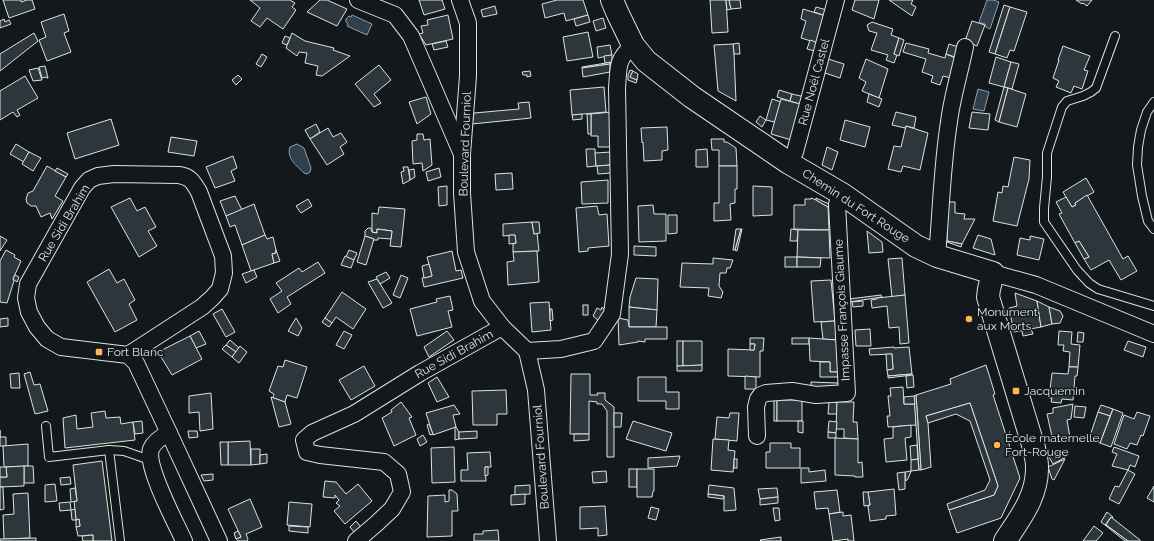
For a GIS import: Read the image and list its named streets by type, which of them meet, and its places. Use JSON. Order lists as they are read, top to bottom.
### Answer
{
  "streets": {
    "main road": ["Chemin du Fort Rouge"],
    "street": [
      "Rue Noël Castel",
      "Boulevard Fourniol",
      "Rue Sidi Brahim",
      "Impasse François Giaume"
    ]
  },
  "crossings": [
    ["Rue Noël Castel", "Chemin du Fort Rouge"],
    ["Boulevard Fourniol", "Rue Sidi Brahim"],
    ["Chemin du Fort Rouge", "Impasse François Giaume"]
  ],
  "places": {
    "other": ["Monument aux Morts", "École maternelle Fort-Rouge"],
    "transit": ["Fort Blanc", "Jacquemin"]
  }
}
